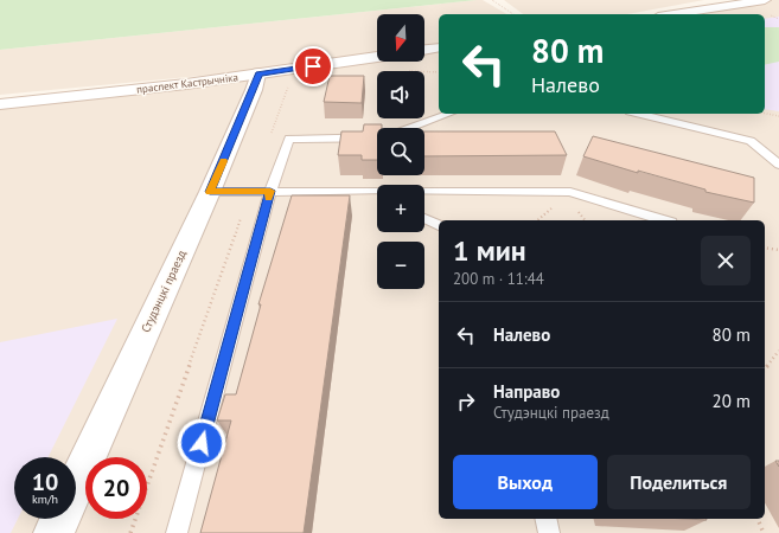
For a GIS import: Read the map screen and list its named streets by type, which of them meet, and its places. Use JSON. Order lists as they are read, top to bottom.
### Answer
{
  "streets": {
    "main road": ["праспект Кастрычніка", "Студэнцкі праезд"]
  },
  "crossings": [
    ["праспект Кастрычніка", "Студэнцкі праезд"]
  ],
  "north": "bottom",
  "page": {
    "map_buttons": ["+", "−"],
    "turn": ["80 m", "Налево"],
    "heading": ["1 мин", "200 m · 11:44"],
    "list": [
      {
        "name": "Налево",
        "value": "80 m"
      },
      {
        "name": "Направо",
        "note": "Студэнцкі праезд",
        "value": "20 m"
      }
    ],
    "buttons": ["Выход", "Поделиться"],
    "speed": "10 km/h",
    "limit": "20"
  }
}
